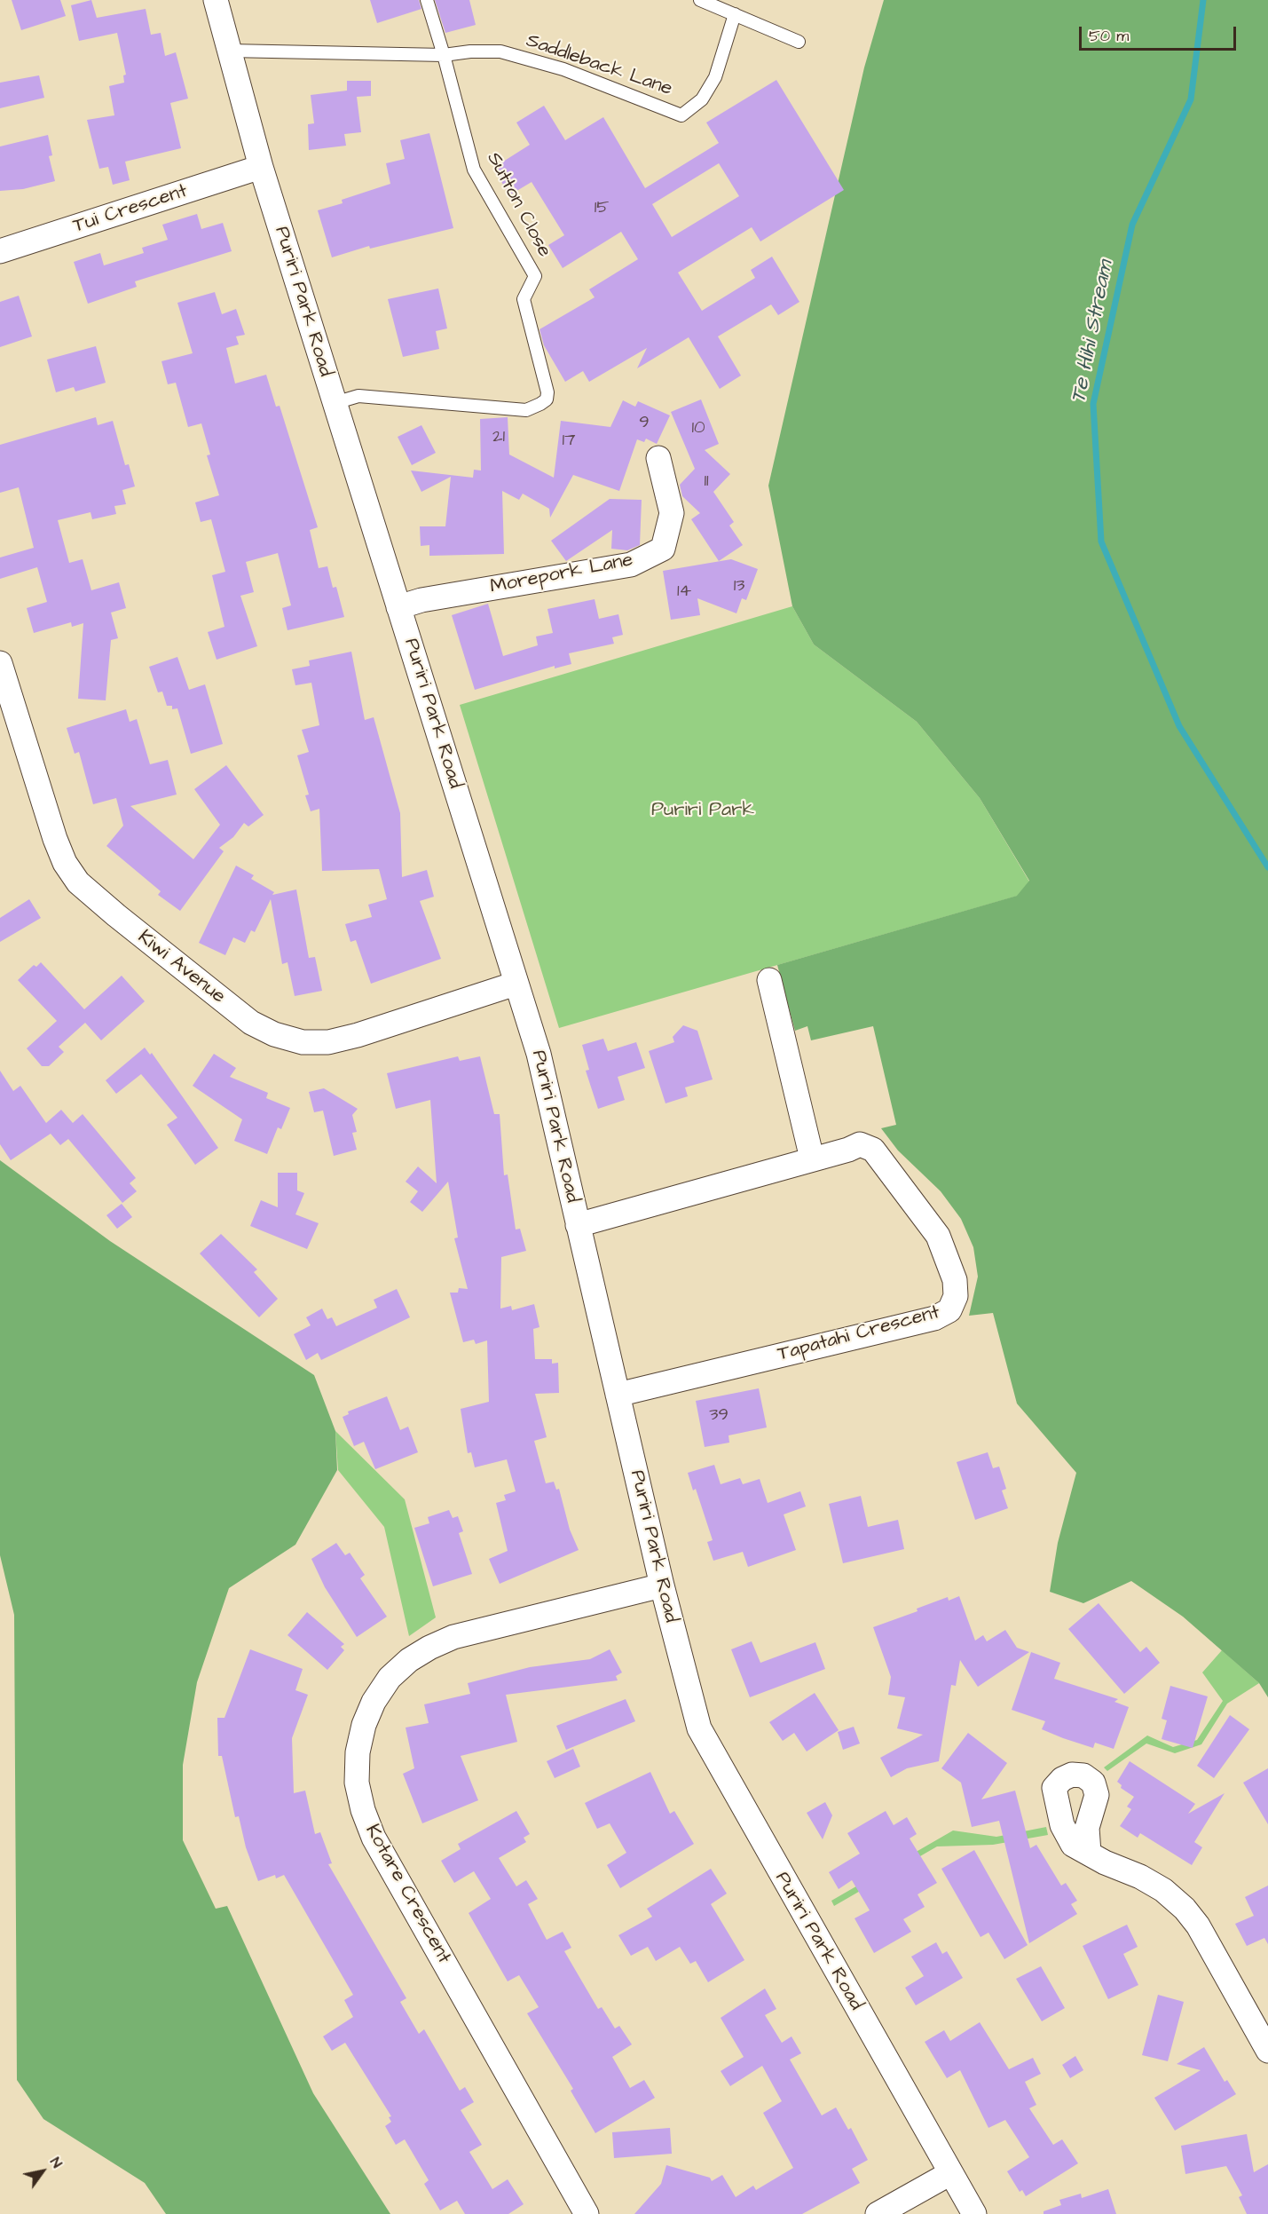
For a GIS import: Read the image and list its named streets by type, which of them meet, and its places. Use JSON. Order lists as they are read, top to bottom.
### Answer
{
  "streets": {
    "street": [
      "Tui Crescent",
      "Puriri Park Road",
      "Morepork Lane",
      "Kiwi Avenue",
      "Tapatahi Crescent",
      "Kotare Crescent"
    ],
    "lane": ["Saddleback Lane", "Sutton Close"]
  },
  "crossings": [
    ["Saddleback Lane", "Sutton Close"],
    ["Sutton Close", "Puriri Park Road"],
    ["Tui Crescent", "Puriri Park Road"],
    ["Puriri Park Road", "Morepork Lane"],
    ["Puriri Park Road", "Kiwi Avenue"],
    ["Puriri Park Road", "Tapatahi Crescent"],
    ["Puriri Park Road", "Kotare Crescent"]
  ],
  "water": ["Te Hihi Stream"],
  "parks": ["Puriri Park"],
  "house_numbers": [
    "15",
    "9",
    "10",
    "21",
    "17",
    "11",
    "13",
    "14",
    "39"
  ],
  "scale_bar": "50 m",
  "north": "top right"
}
